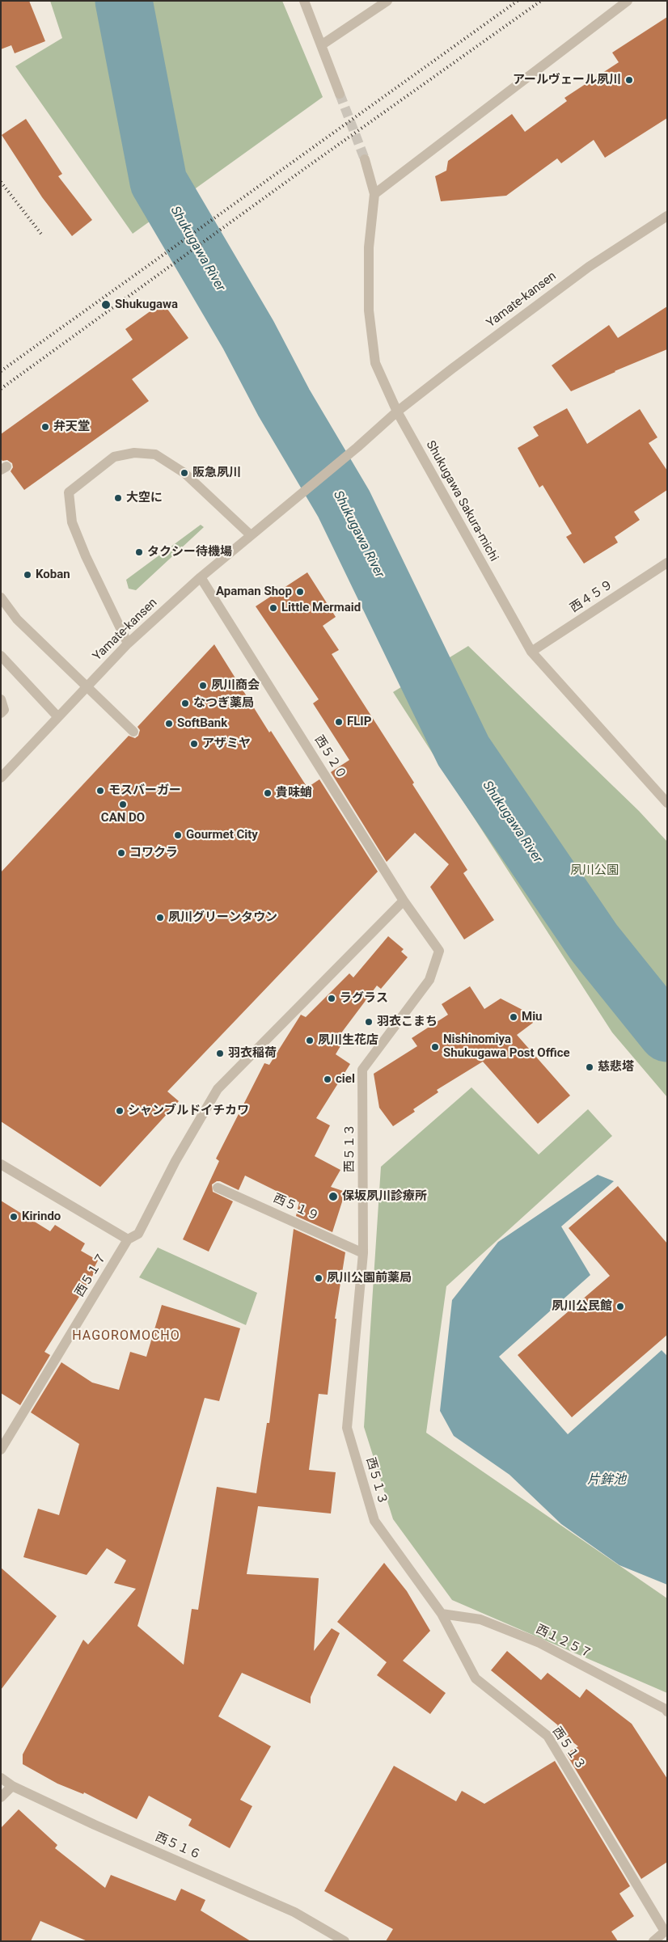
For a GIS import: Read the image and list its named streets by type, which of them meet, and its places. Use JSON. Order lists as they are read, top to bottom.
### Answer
{
  "streets": {
    "street": [
      "Yamate-kansen",
      "Shukugawa Sakura-michi",
      "西４５９",
      "西５２０",
      "西５１３",
      "西５１９",
      "西５１７",
      "西１２５７",
      "西５１６"
    ]
  },
  "crossings": [
    ["Yamate-kansen", "Shukugawa Sakura-michi"],
    ["Yamate-kansen", "西５２０"],
    ["Shukugawa Sakura-michi", "西４５９"],
    ["西５２０", "西５１３"],
    ["西５２０", "西５１７"],
    ["西５１３", "西５１９"],
    ["西５１３", "西１２５７"]
  ],
  "districts": ["HAGOROMOCHO"],
  "water": ["Shukugawa River", "片鉾池"],
  "parks": ["夙川公園"],
  "places": [
    "アールヴェール夙川",
    "Shukugawa",
    "弁天堂",
    "阪急夙川",
    "大空に",
    "タクシー待機場",
    "Koban",
    "Apaman Shop",
    "Little Mermaid",
    "夙川商会",
    "なつぎ薬局",
    "FLIP",
    "SoftBank",
    "アザミヤ",
    "モスバーガー",
    "貴味蛸",
    "CAN DO",
    "Gourmet City",
    "コワクラ",
    "夙川グリーンタウン",
    "ラグラス",
    "Miu",
    "羽衣こまち",
    "夙川生花店",
    "Nishinomiya Shukugawa Post Office",
    "羽衣稲荷",
    "慈悲塔",
    "ciel",
    "シャンブルドイチカワ",
    "保坂夙川診療所",
    "Kirindo",
    "夙川公園前薬局",
    "夙川公民館"
  ]
}
